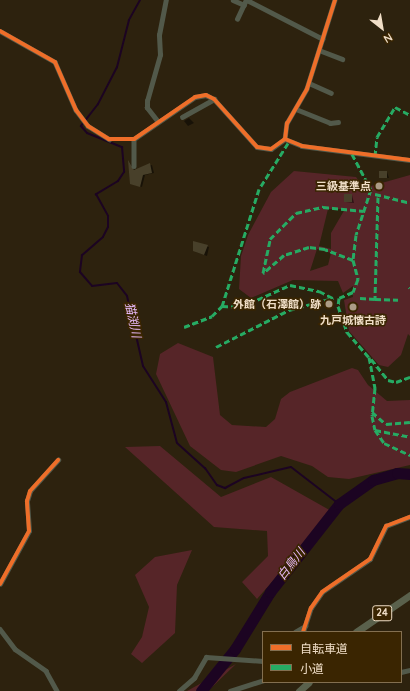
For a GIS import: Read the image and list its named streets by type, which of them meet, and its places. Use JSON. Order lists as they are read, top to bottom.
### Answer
{
  "streets": {
    "main road": ["24"]
  },
  "water": ["猫渕川", "白鳥川"],
  "places": ["三級基準点", "外館（石澤館）跡", "九戸城懐古詩"],
  "legend": ["自転車道", "小道"],
  "north": "bottom right"
}
